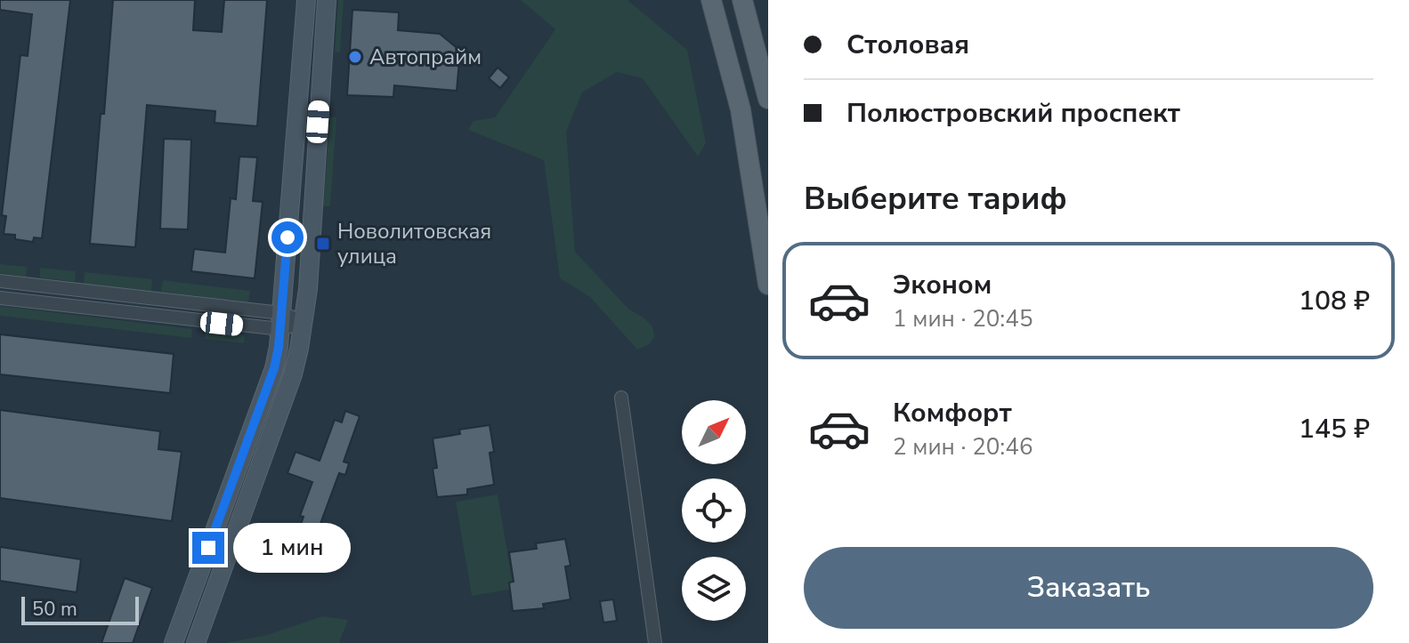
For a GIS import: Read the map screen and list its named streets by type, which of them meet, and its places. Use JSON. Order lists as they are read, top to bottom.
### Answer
{
  "places": {
    "other": ["Автопрайм"],
    "transit": ["Новолитовская улица"]
  },
  "scale_bar": "50 m",
  "north": "top right",
  "page": {
    "banner": ["Столовая", "Полюстровский проспект"],
    "heading": "Выберите тариф",
    "list": [
      {
        "name": "Эконом",
        "note": "1 мин · 20:45",
        "value": "108 ₽"
      },
      {
        "name": "Комфорт",
        "note": "2 мин · 20:46",
        "value": "145 ₽"
      }
    ],
    "bubble": "1 мин",
    "buttons": "Заказать",
    "scale": "50 m"
  }
}
